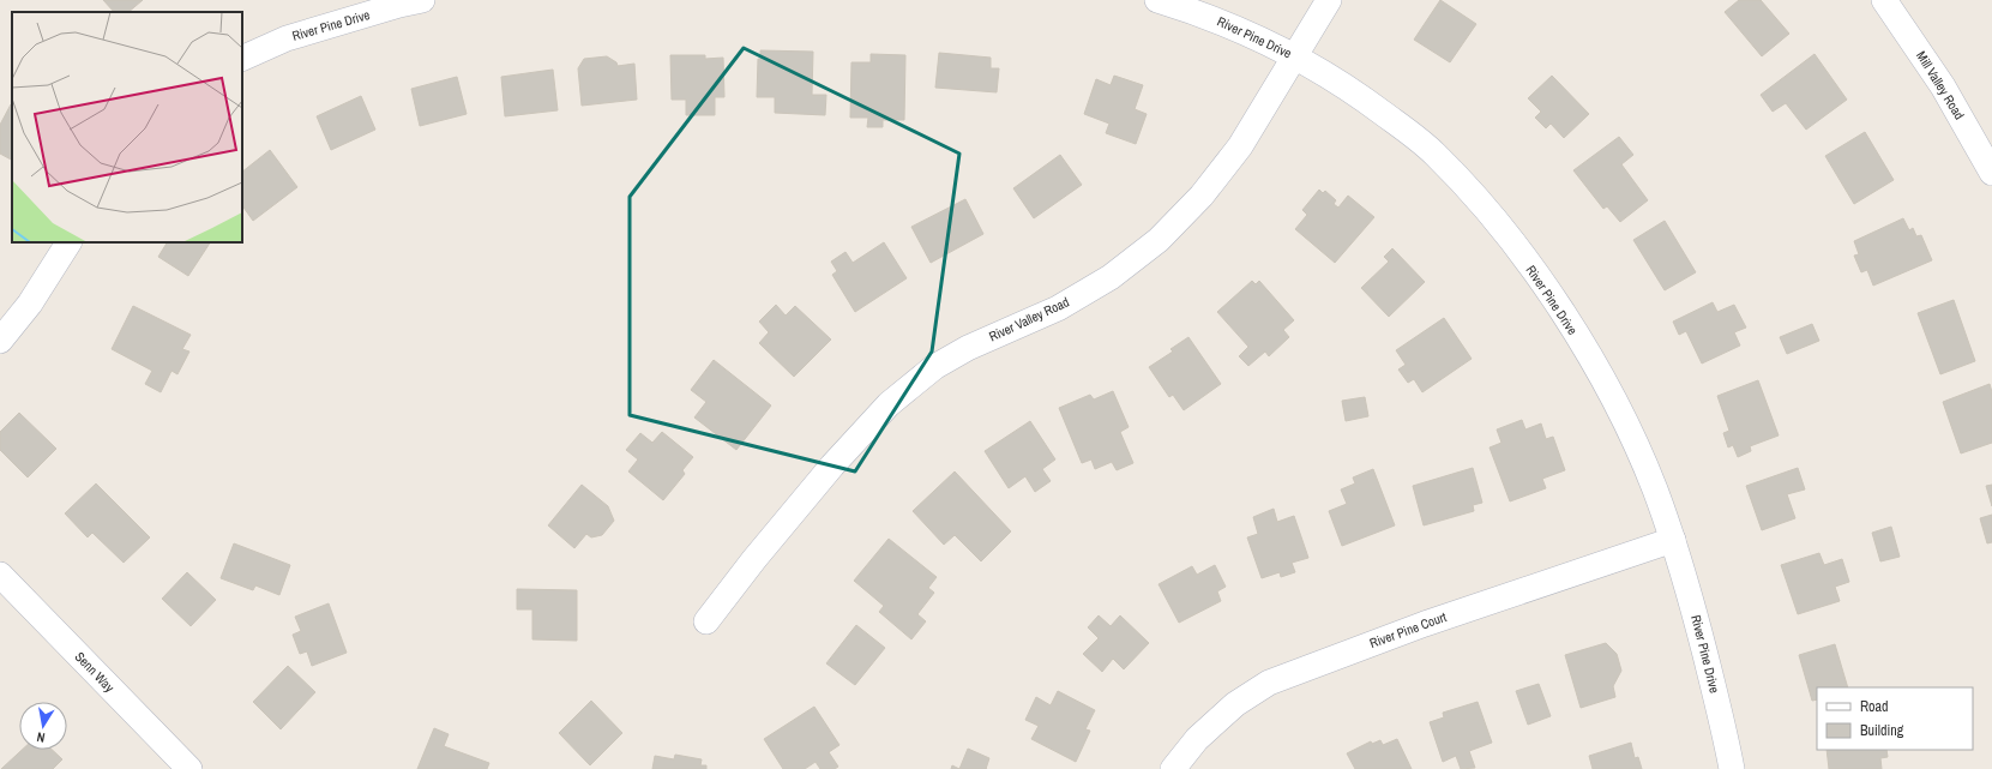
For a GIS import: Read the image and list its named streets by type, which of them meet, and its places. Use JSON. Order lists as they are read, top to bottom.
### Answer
{
  "streets": {
    "street": [
      "River Pine Drive",
      "Mill Valley Road",
      "River Valley Road",
      "River Pine Court",
      "Senn Way"
    ]
  },
  "crossings": [
    ["River Pine Drive", "River Valley Road"],
    ["River Pine Drive", "River Pine Court"]
  ],
  "legend": ["Road", "Building"],
  "north": "bottom"
}
